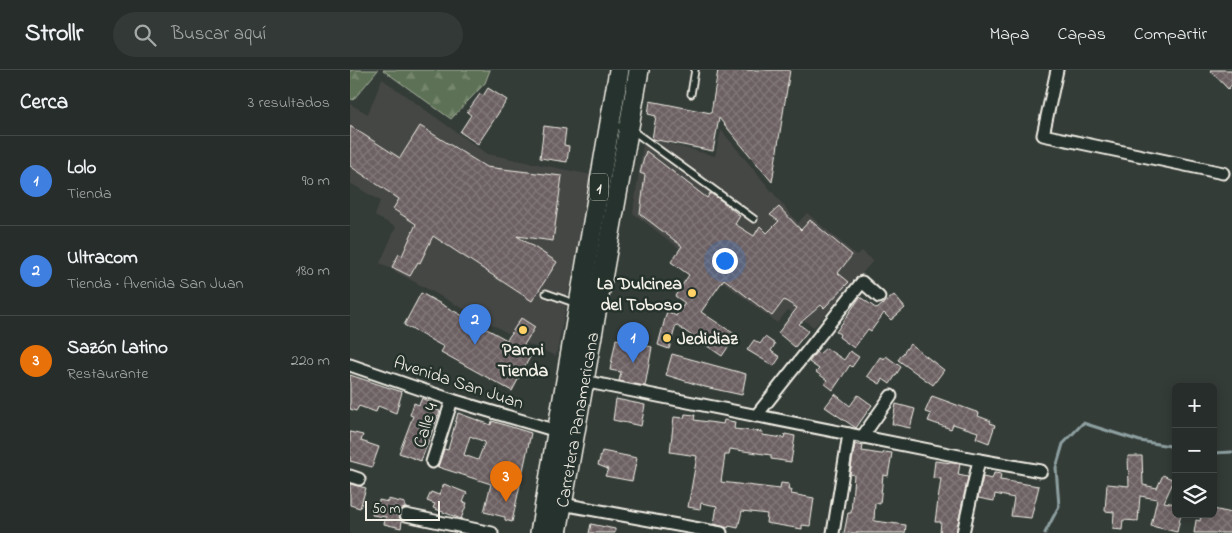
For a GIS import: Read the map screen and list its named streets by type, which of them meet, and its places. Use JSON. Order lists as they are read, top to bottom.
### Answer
{
  "streets": {
    "highway": ["1", "Carretera Panamericana"],
    "street": ["Avenida San Juan", "Calle 4"]
  },
  "crossings": [
    ["Avenida San Juan", "Carretera Panamericana"],
    ["Avenida San Juan", "Calle 4"]
  ],
  "places": ["La Dulcinea del Toboso", "Parmi Tienda", "Jedidiaz"],
  "scale_bar": "50 m",
  "page": {
    "header": "Strollr",
    "search": "Buscar aquí",
    "nav": ["Mapa", "Capas", "Compartir"],
    "heading": ["Cerca", "3 resultados"],
    "list": [
      {
        "mark": "1",
        "name": "Lolo",
        "note": "Tienda",
        "value": "90 m"
      },
      {
        "mark": "2",
        "name": "Ultracom",
        "note": "Tienda · Avenida San Juan",
        "value": "180 m"
      },
      {
        "mark": "3",
        "name": "Sazón Latino",
        "note": "Restaurante",
        "value": "220 m"
      }
    ],
    "pins": ["2", "1", "3"],
    "map_buttons": ["+", "−"],
    "scale": "50 m"
  }
}
